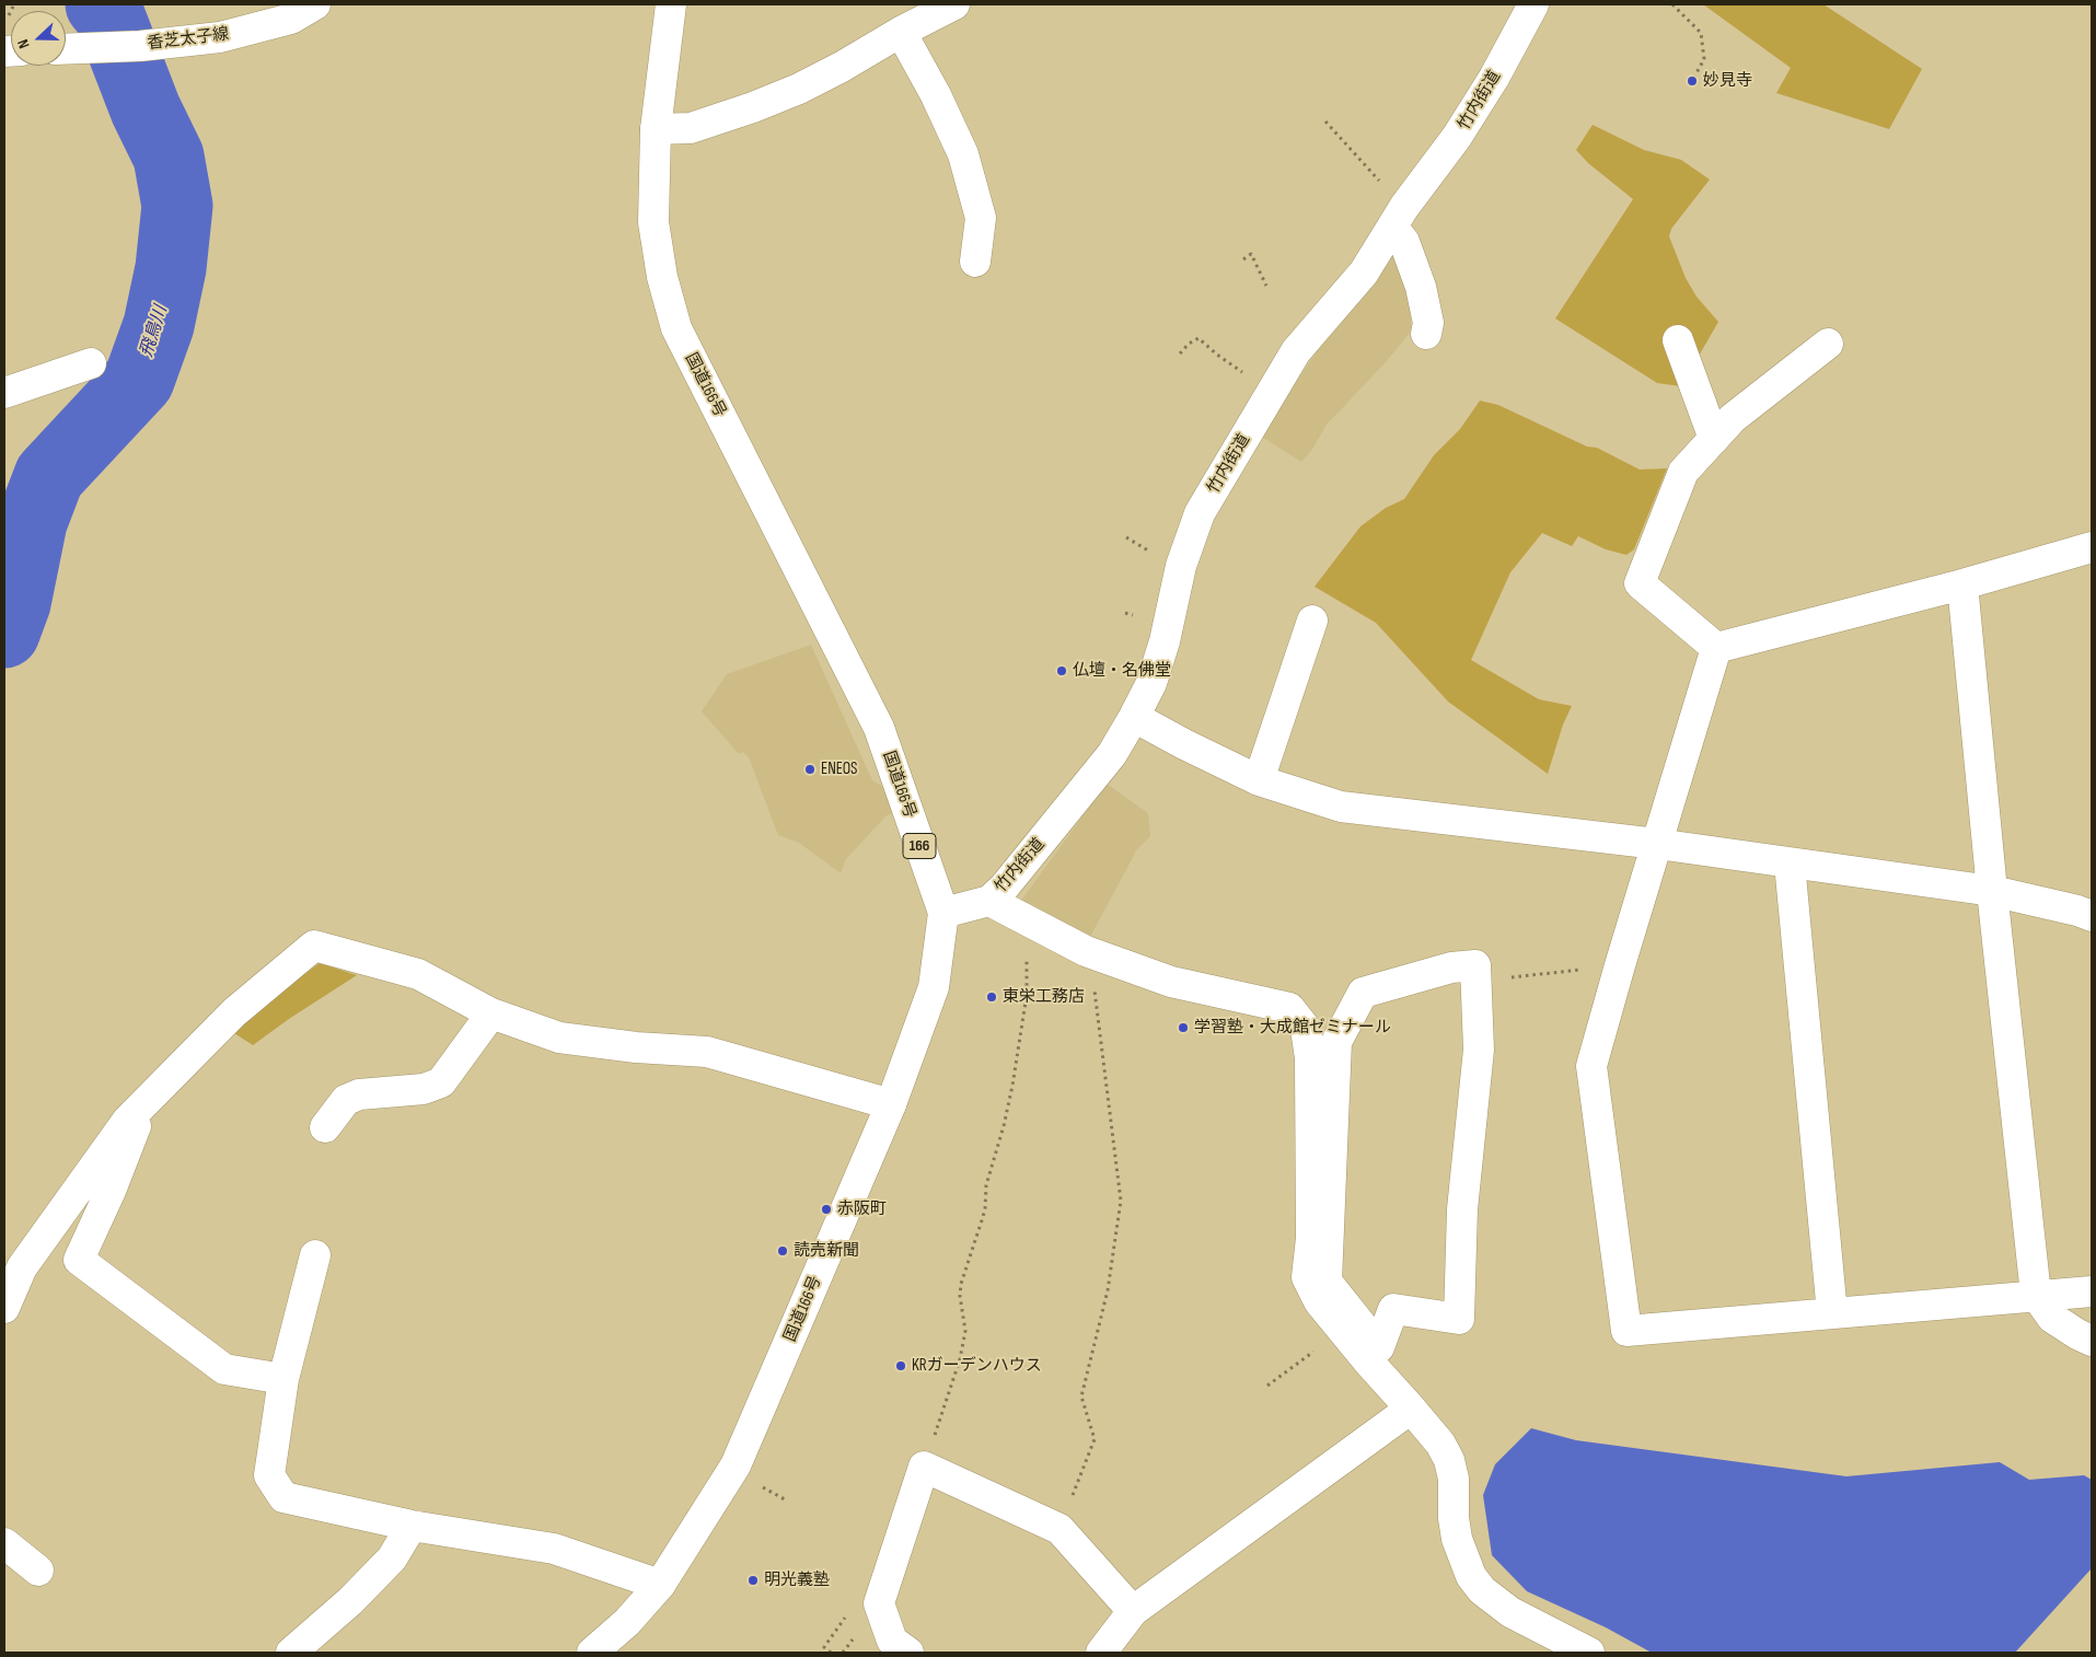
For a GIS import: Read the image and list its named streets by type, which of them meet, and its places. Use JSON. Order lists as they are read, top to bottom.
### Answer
{
  "streets": {
    "main road": [
      "香芝太子線",
      "竹内街道",
      "国道166号",
      "166"
    ]
  },
  "crossings": [
    ["竹内街道", "国道166号"]
  ],
  "water": ["飛鳥川"],
  "places": [
    "妙見寺",
    "仏壇・名佛堂",
    "ENEOS",
    "東栄工務店",
    "学習塾・大成館ゼミナール",
    "赤阪町",
    "読売新聞",
    "KRガーデンハウス",
    "明光義塾"
  ],
  "north": "left"
}
